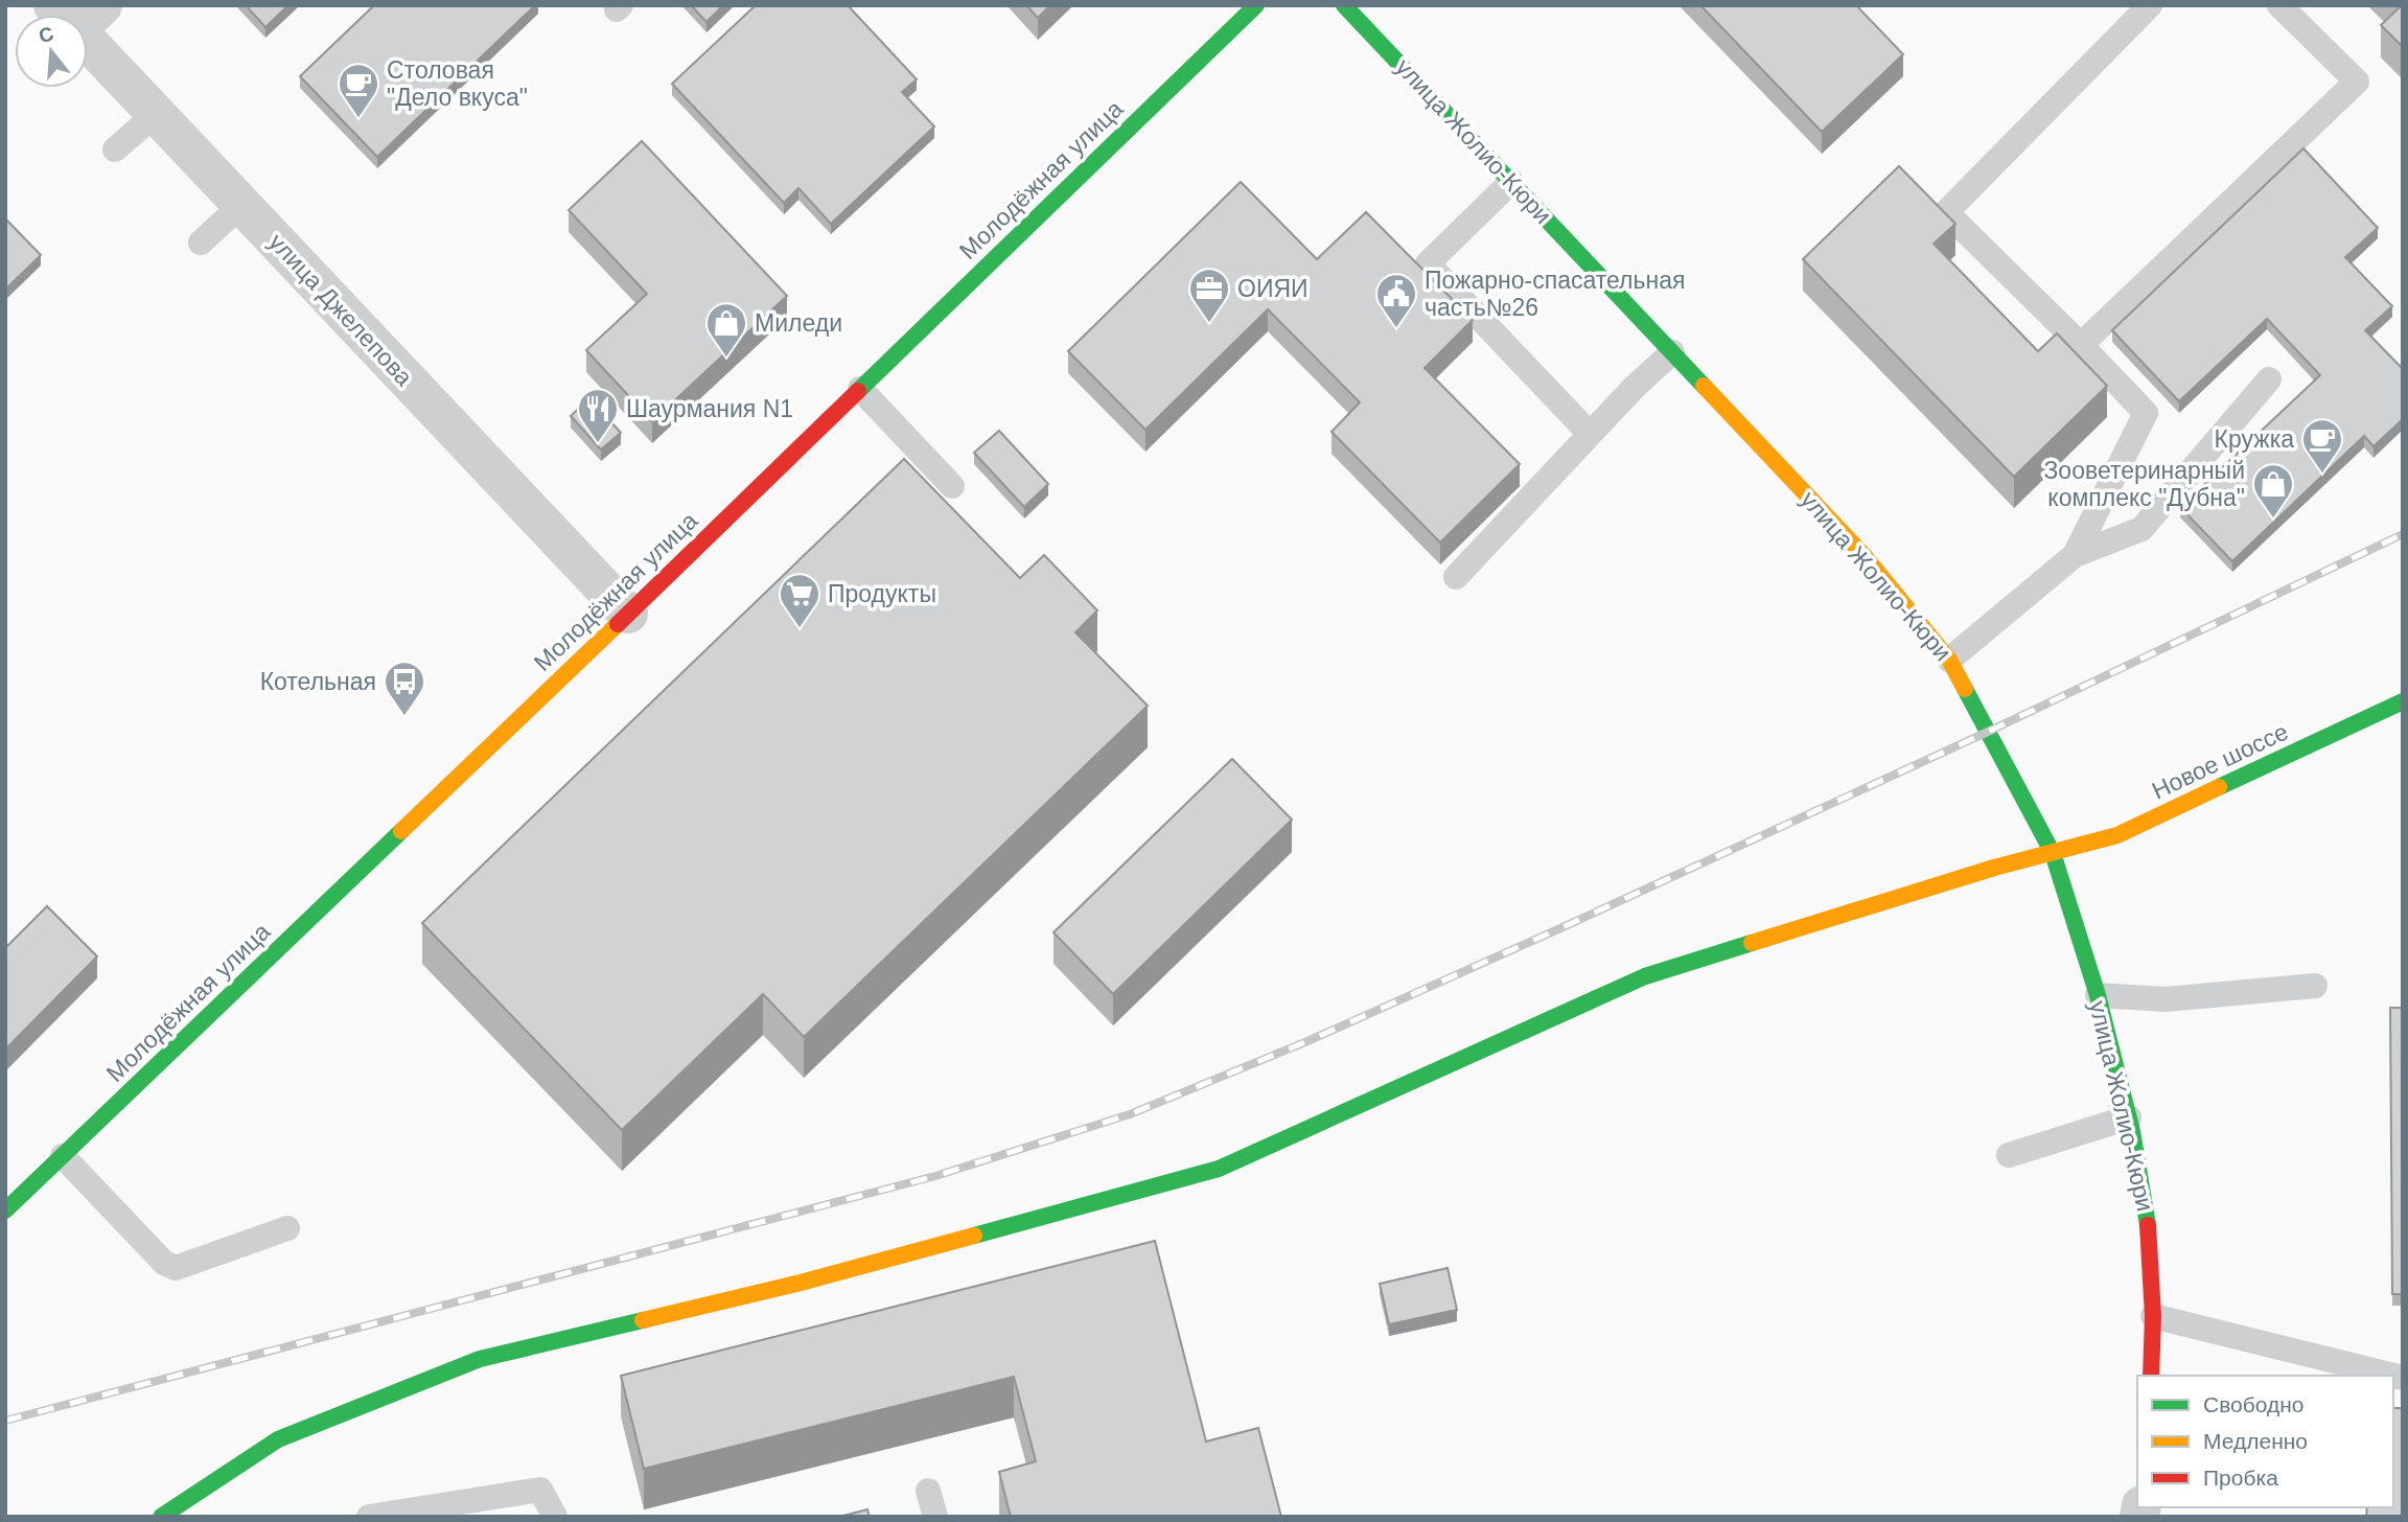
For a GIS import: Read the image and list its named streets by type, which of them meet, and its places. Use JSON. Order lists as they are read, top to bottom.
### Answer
{
  "streets": {
    "main road": ["улица Жолио-Кюри", "Молодёжная улица", "Новое шоссе"],
    "street": ["улица Джелепова"]
  },
  "crossings": [
    ["улица Жолио-Кюри", "Новое шоссе"],
    ["Молодёжная улица", "улица Джелепова"]
  ],
  "places": {
    "cafe": ["Столовая \"Дело вкуса\"", "Кружка"],
    "office": ["ОИЯИ"],
    "public building": ["Пожарно-спасательная часть№26"],
    "shop": ["Миледи", "Зооветеринарный комплекс \"Дубна\""],
    "restaurant": ["Шаурмания N1"],
    "supermarket": ["Продукты"],
    "bus stop": ["Котельная"]
  },
  "legend": ["Свободно", "Медленно", "Пробка"],
  "north": "top"
}
